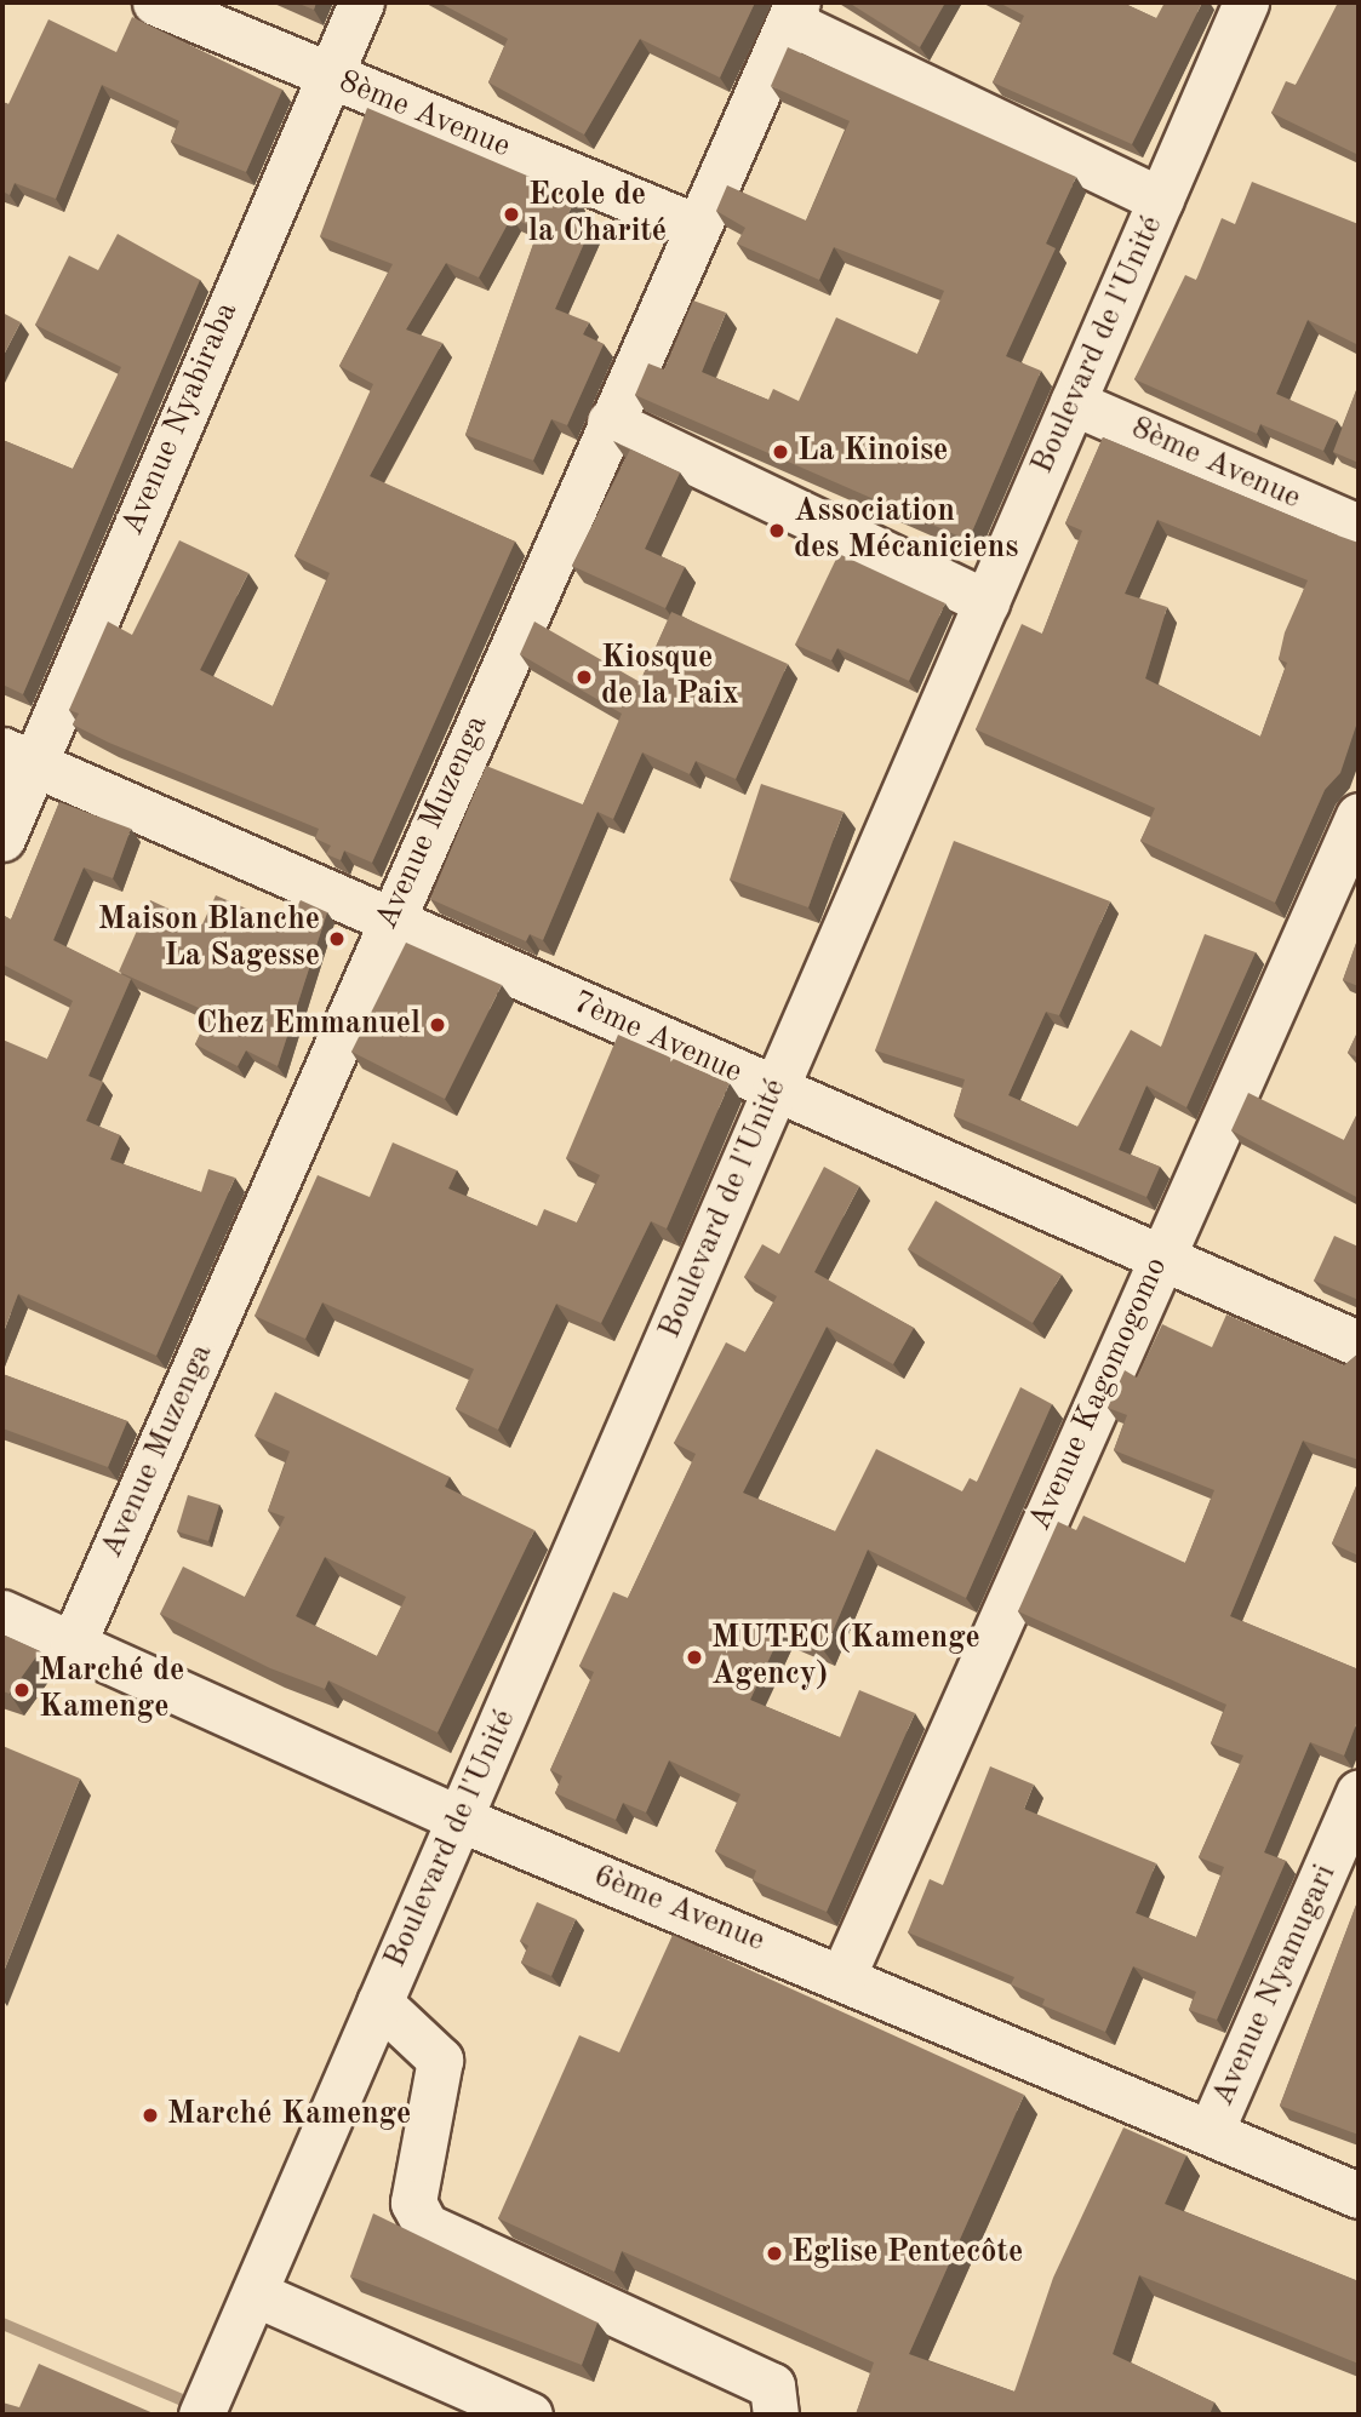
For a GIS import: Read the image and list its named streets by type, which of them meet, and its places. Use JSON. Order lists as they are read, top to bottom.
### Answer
{
  "streets": {
    "street": [
      "8ème Avenue",
      "Boulevard de l'Unité",
      "Avenue Nyabiraba",
      "Avenue Muzenga",
      "7ème Avenue",
      "Avenue Kagomogomo",
      "6ème Avenue",
      "Avenue Nyamugari"
    ]
  },
  "crossings": [
    ["8ème Avenue", "Boulevard de l'Unité"],
    ["8ème Avenue", "Avenue Nyabiraba"],
    ["8ème Avenue", "Avenue Muzenga"],
    ["Boulevard de l'Unité", "7ème Avenue"],
    ["Boulevard de l'Unité", "6ème Avenue"],
    ["Avenue Nyabiraba", "7ème Avenue"],
    ["Avenue Muzenga", "7ème Avenue"],
    ["Avenue Muzenga", "6ème Avenue"],
    ["7ème Avenue", "Avenue Kagomogomo"],
    ["Avenue Kagomogomo", "6ème Avenue"],
    ["6ème Avenue", "Avenue Nyamugari"]
  ],
  "places": [
    "Ecole de la Charité",
    "La Kinoise",
    "Association des Mécaniciens",
    "Kiosque de la Paix",
    "Maison Blanche La Sagesse",
    "Chez Emmanuel",
    "MUTEC (Kamenge Agency)",
    "Marché de Kamenge",
    "Marché Kamenge",
    "Eglise Pentecôte"
  ]
}
